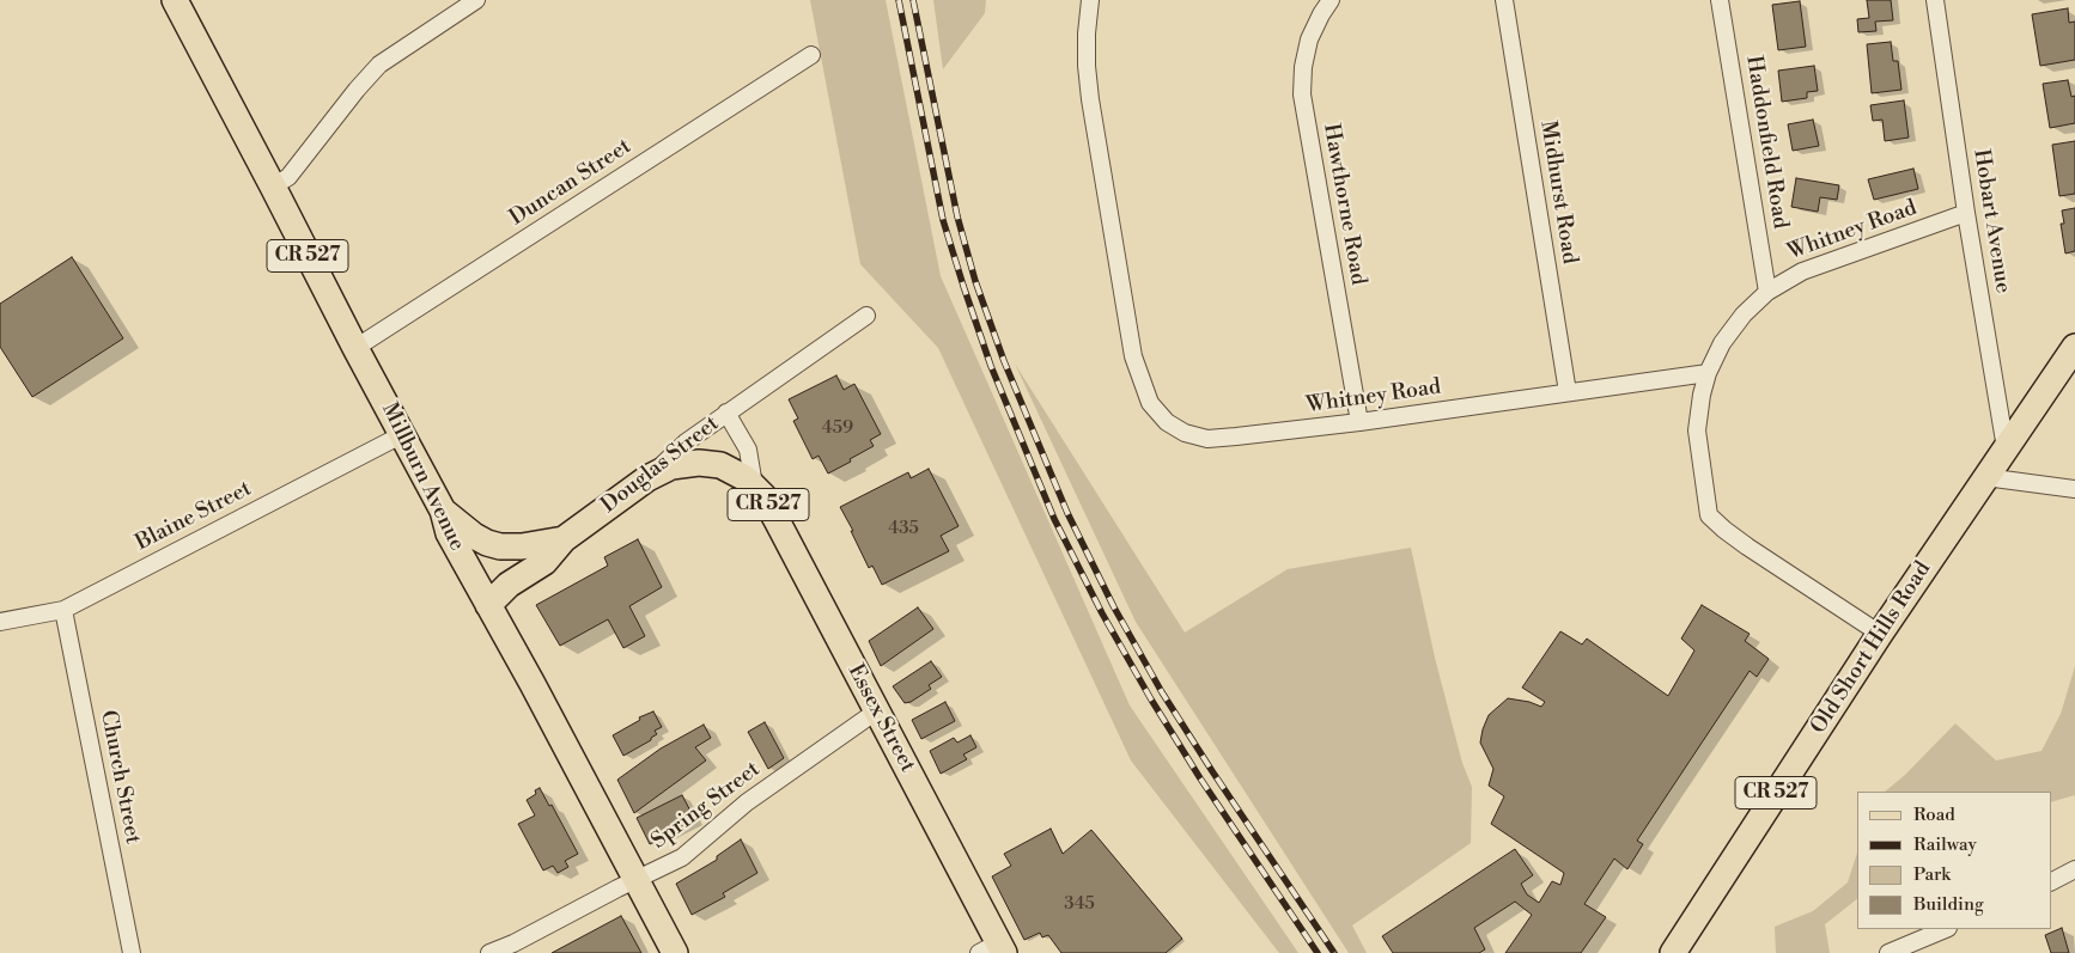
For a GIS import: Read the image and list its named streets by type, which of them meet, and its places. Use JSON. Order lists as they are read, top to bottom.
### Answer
{
  "streets": {
    "main road": [
      "CR 527",
      "Douglas Street",
      "Millburn Avenue",
      "Old Short Hills Road",
      "Essex Street"
    ],
    "street": [
      "Haddonfield Road",
      "Duncan Street",
      "Midhurst Road",
      "Hawthorne Road",
      "Hobart Avenue",
      "Whitney Road",
      "Blaine Street",
      "Church Street",
      "Spring Street"
    ]
  },
  "crossings": [
    ["Haddonfield Road", "Whitney Road"],
    ["Duncan Street", "Millburn Avenue"],
    ["Midhurst Road", "Whitney Road"],
    ["Hawthorne Road", "Whitney Road"],
    ["Hobart Avenue", "Whitney Road"],
    ["Hobart Avenue", "Old Short Hills Road"],
    ["Douglas Street", "Millburn Avenue"],
    ["Douglas Street", "Essex Street"],
    ["Millburn Avenue", "Blaine Street"],
    ["Millburn Avenue", "Spring Street"],
    ["Blaine Street", "Church Street"],
    ["Essex Street", "Spring Street"]
  ],
  "house_numbers": ["459", "435", "345"],
  "legend": [
    "Road",
    "Railway",
    "Park",
    "Building"
  ]
}
